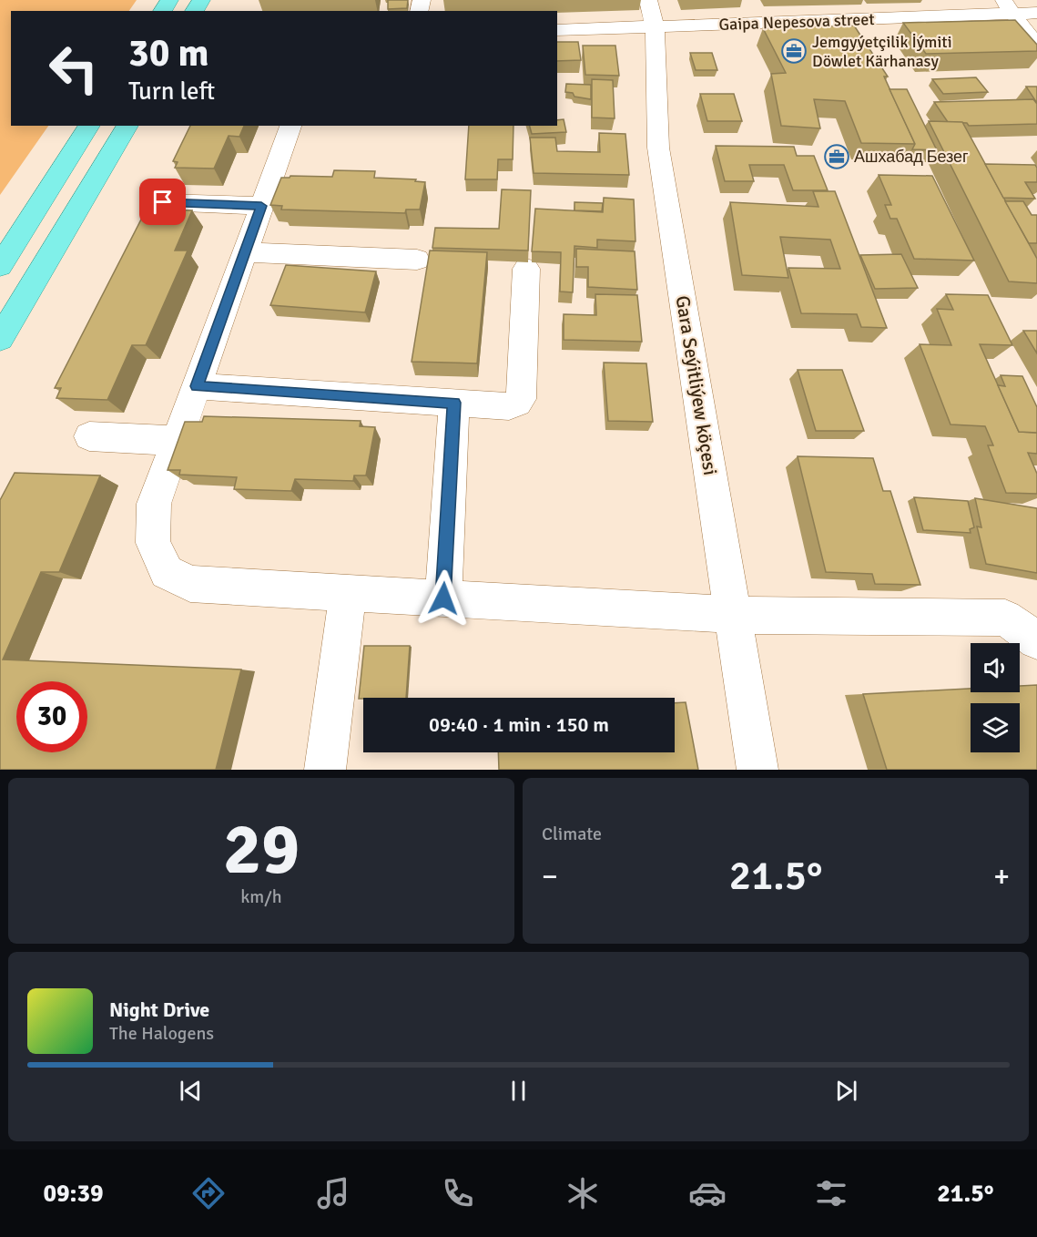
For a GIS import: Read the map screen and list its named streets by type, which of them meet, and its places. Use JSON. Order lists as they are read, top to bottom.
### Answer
{
  "streets": {
    "street": ["Gaipa Nepesova street", "Gara Seýitliýew köçesi"]
  },
  "crossings": [
    ["Gaipa Nepesova street", "Gara Seýitliýew köçesi"]
  ],
  "places": {
    "office": ["Jemgyýetçilik İýmiti Döwlet Kärhanasy", "Ашхабад Безег"]
  },
  "page": {
    "turn": ["30 m", "Turn left"],
    "limit": "30",
    "trip": "09:40 · 1 min · 150 m",
    "tile": [
      ["29", "km/h"],
      "Climate"
    ],
    "heat": ["−", "21.5°", "+"],
    "song": ["Night Drive", "The Halogens"],
    "tabs": ["09:39", "21.5°"]
  }
}
